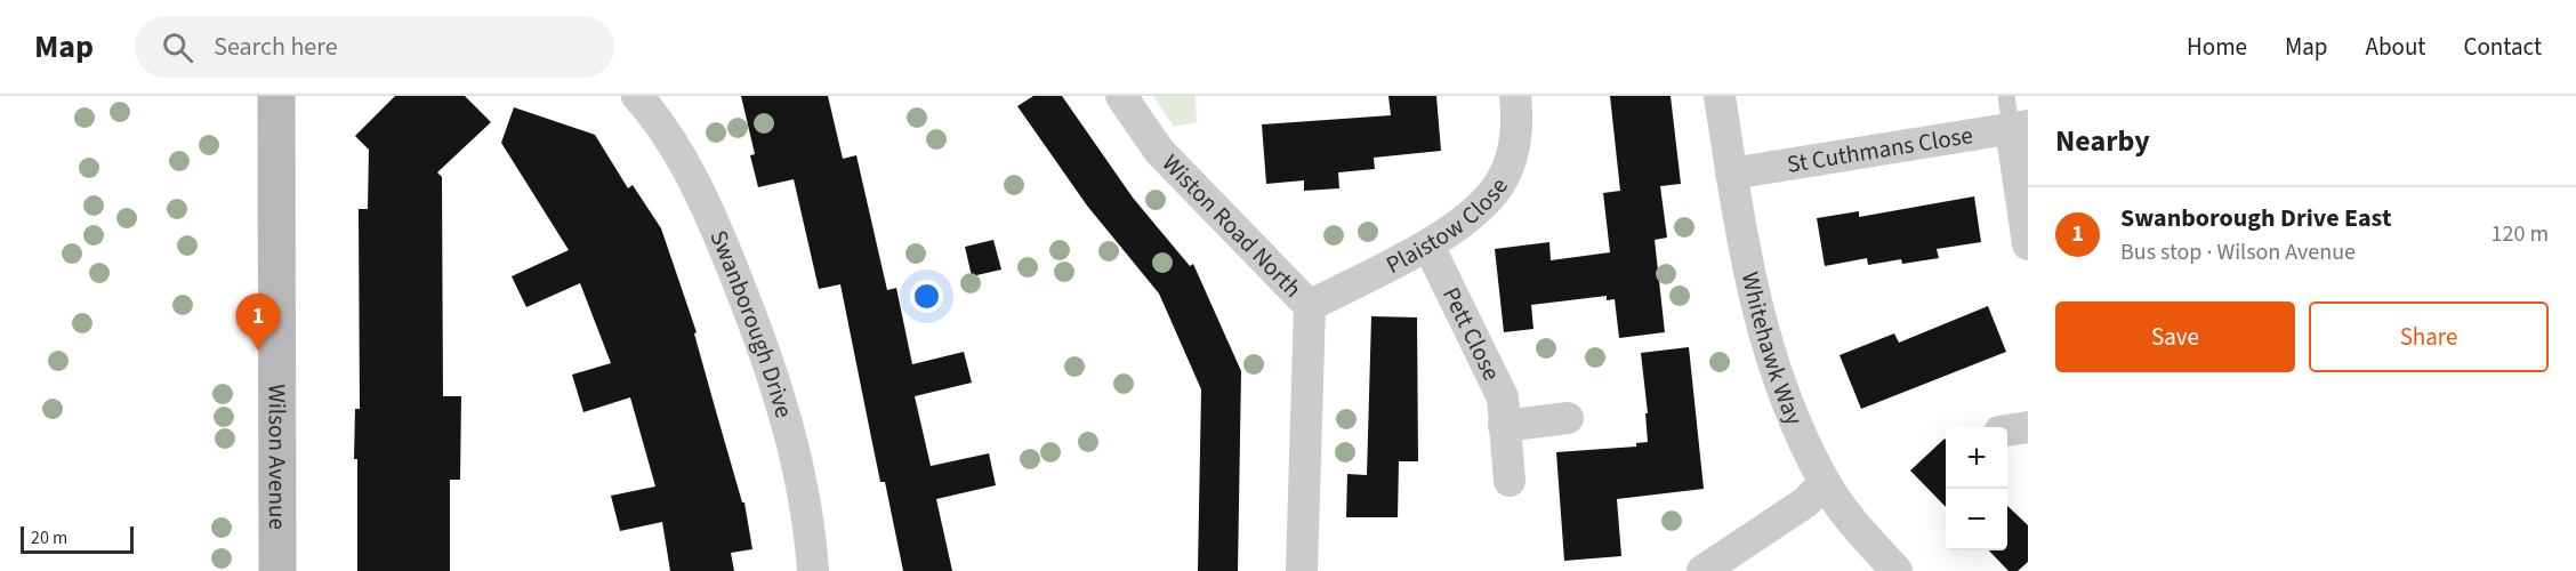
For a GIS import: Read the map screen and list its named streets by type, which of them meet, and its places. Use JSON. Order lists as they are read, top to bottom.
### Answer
{
  "streets": {
    "street": [
      "St Cuthmans Close",
      "Plaistow Close",
      "Wiston Road North",
      "Swanborough Drive",
      "Pett Close",
      "Whitehawk Way",
      "Wilson Avenue"
    ]
  },
  "crossings": [
    ["St Cuthmans Close", "Whitehawk Way"],
    ["Plaistow Close", "Wiston Road North"],
    ["Plaistow Close", "Pett Close"]
  ],
  "scale_bar": "20 m",
  "page": {
    "header": "Map",
    "search": "Search here",
    "nav": [
      "Home",
      "Map",
      "About",
      "Contact"
    ],
    "heading": "Nearby",
    "list": [
      {
        "mark": "1",
        "name": "Swanborough Drive East",
        "note": "Bus stop · Wilson Avenue",
        "value": "120 m"
      }
    ],
    "buttons": ["Save", "Share"],
    "pins": "1",
    "map_buttons": ["+", "−"],
    "scale": "20 m"
  }
}
